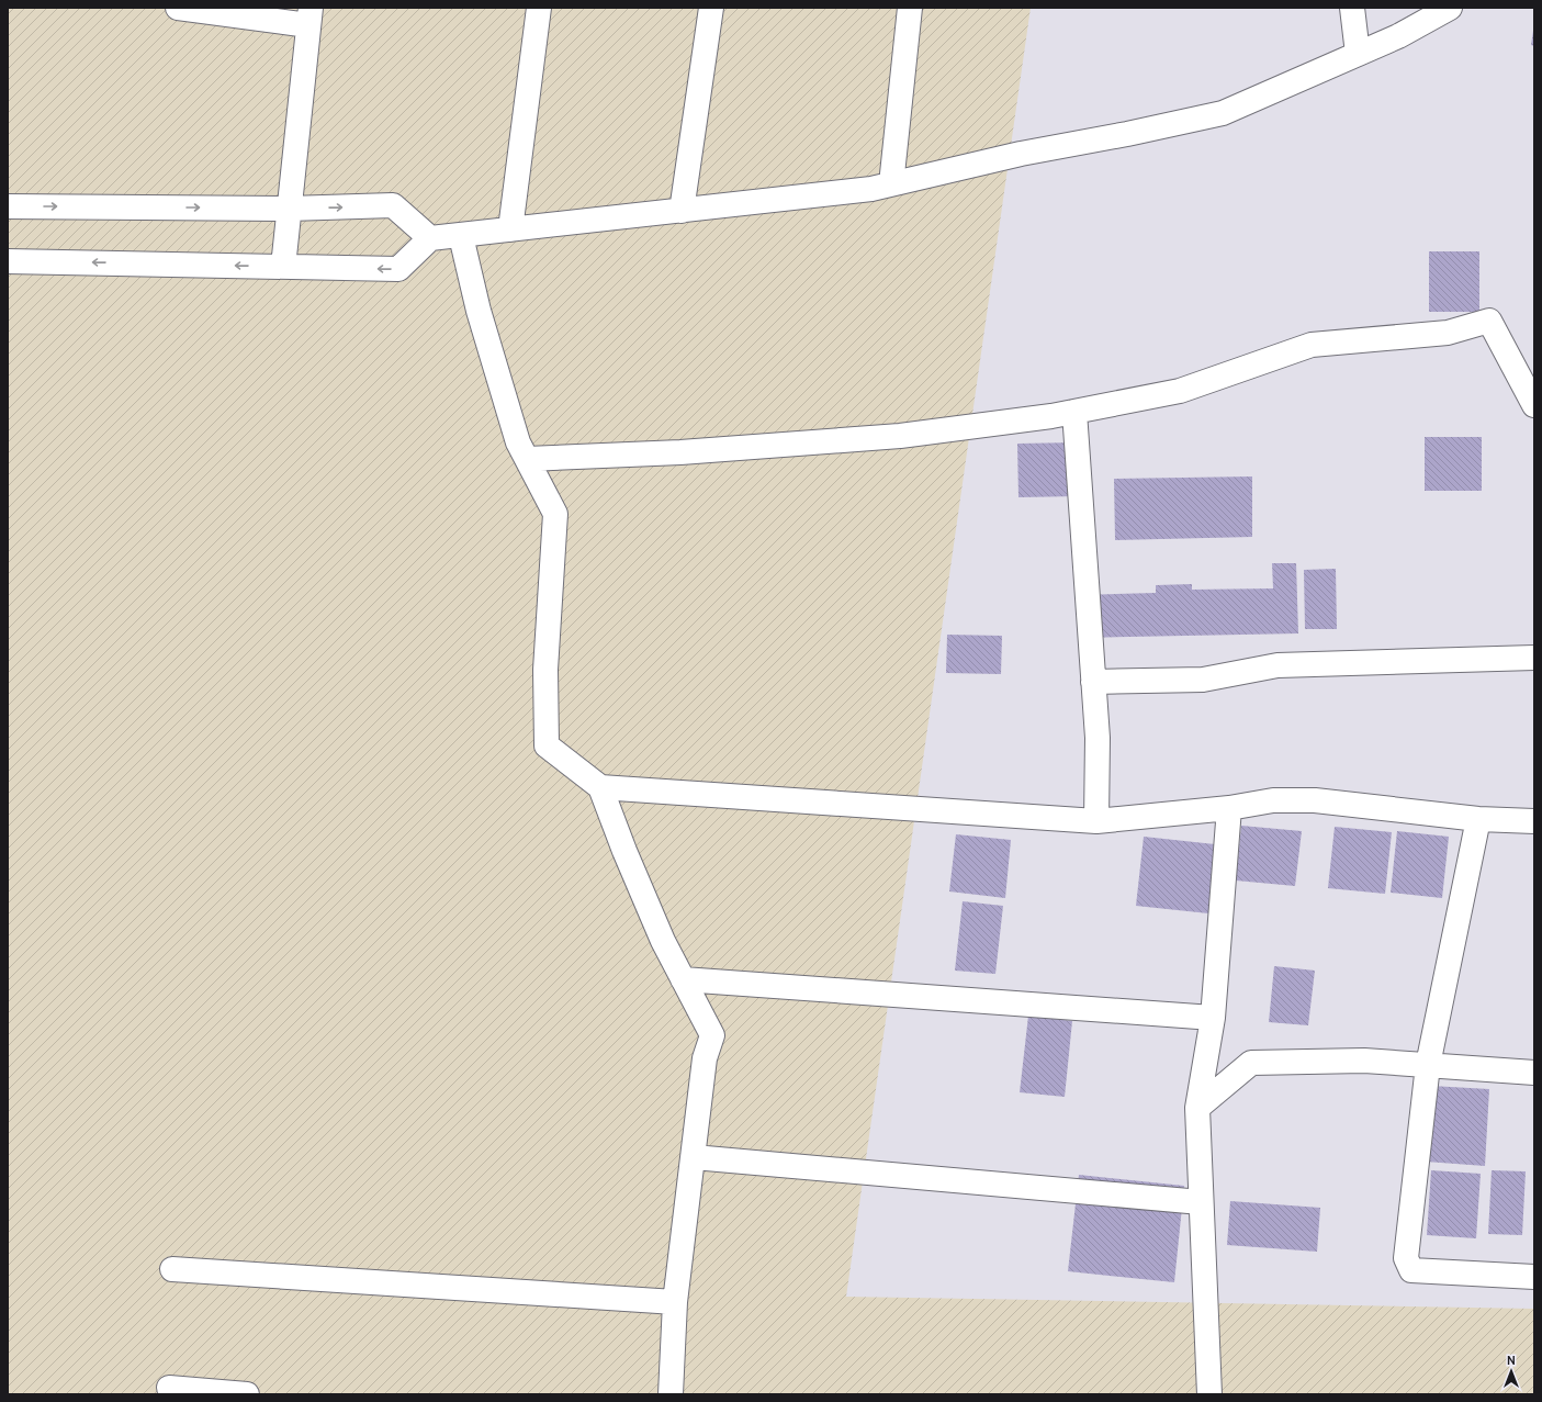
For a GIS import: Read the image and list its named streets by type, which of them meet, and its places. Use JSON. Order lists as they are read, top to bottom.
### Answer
{
  "north": "top"
}
